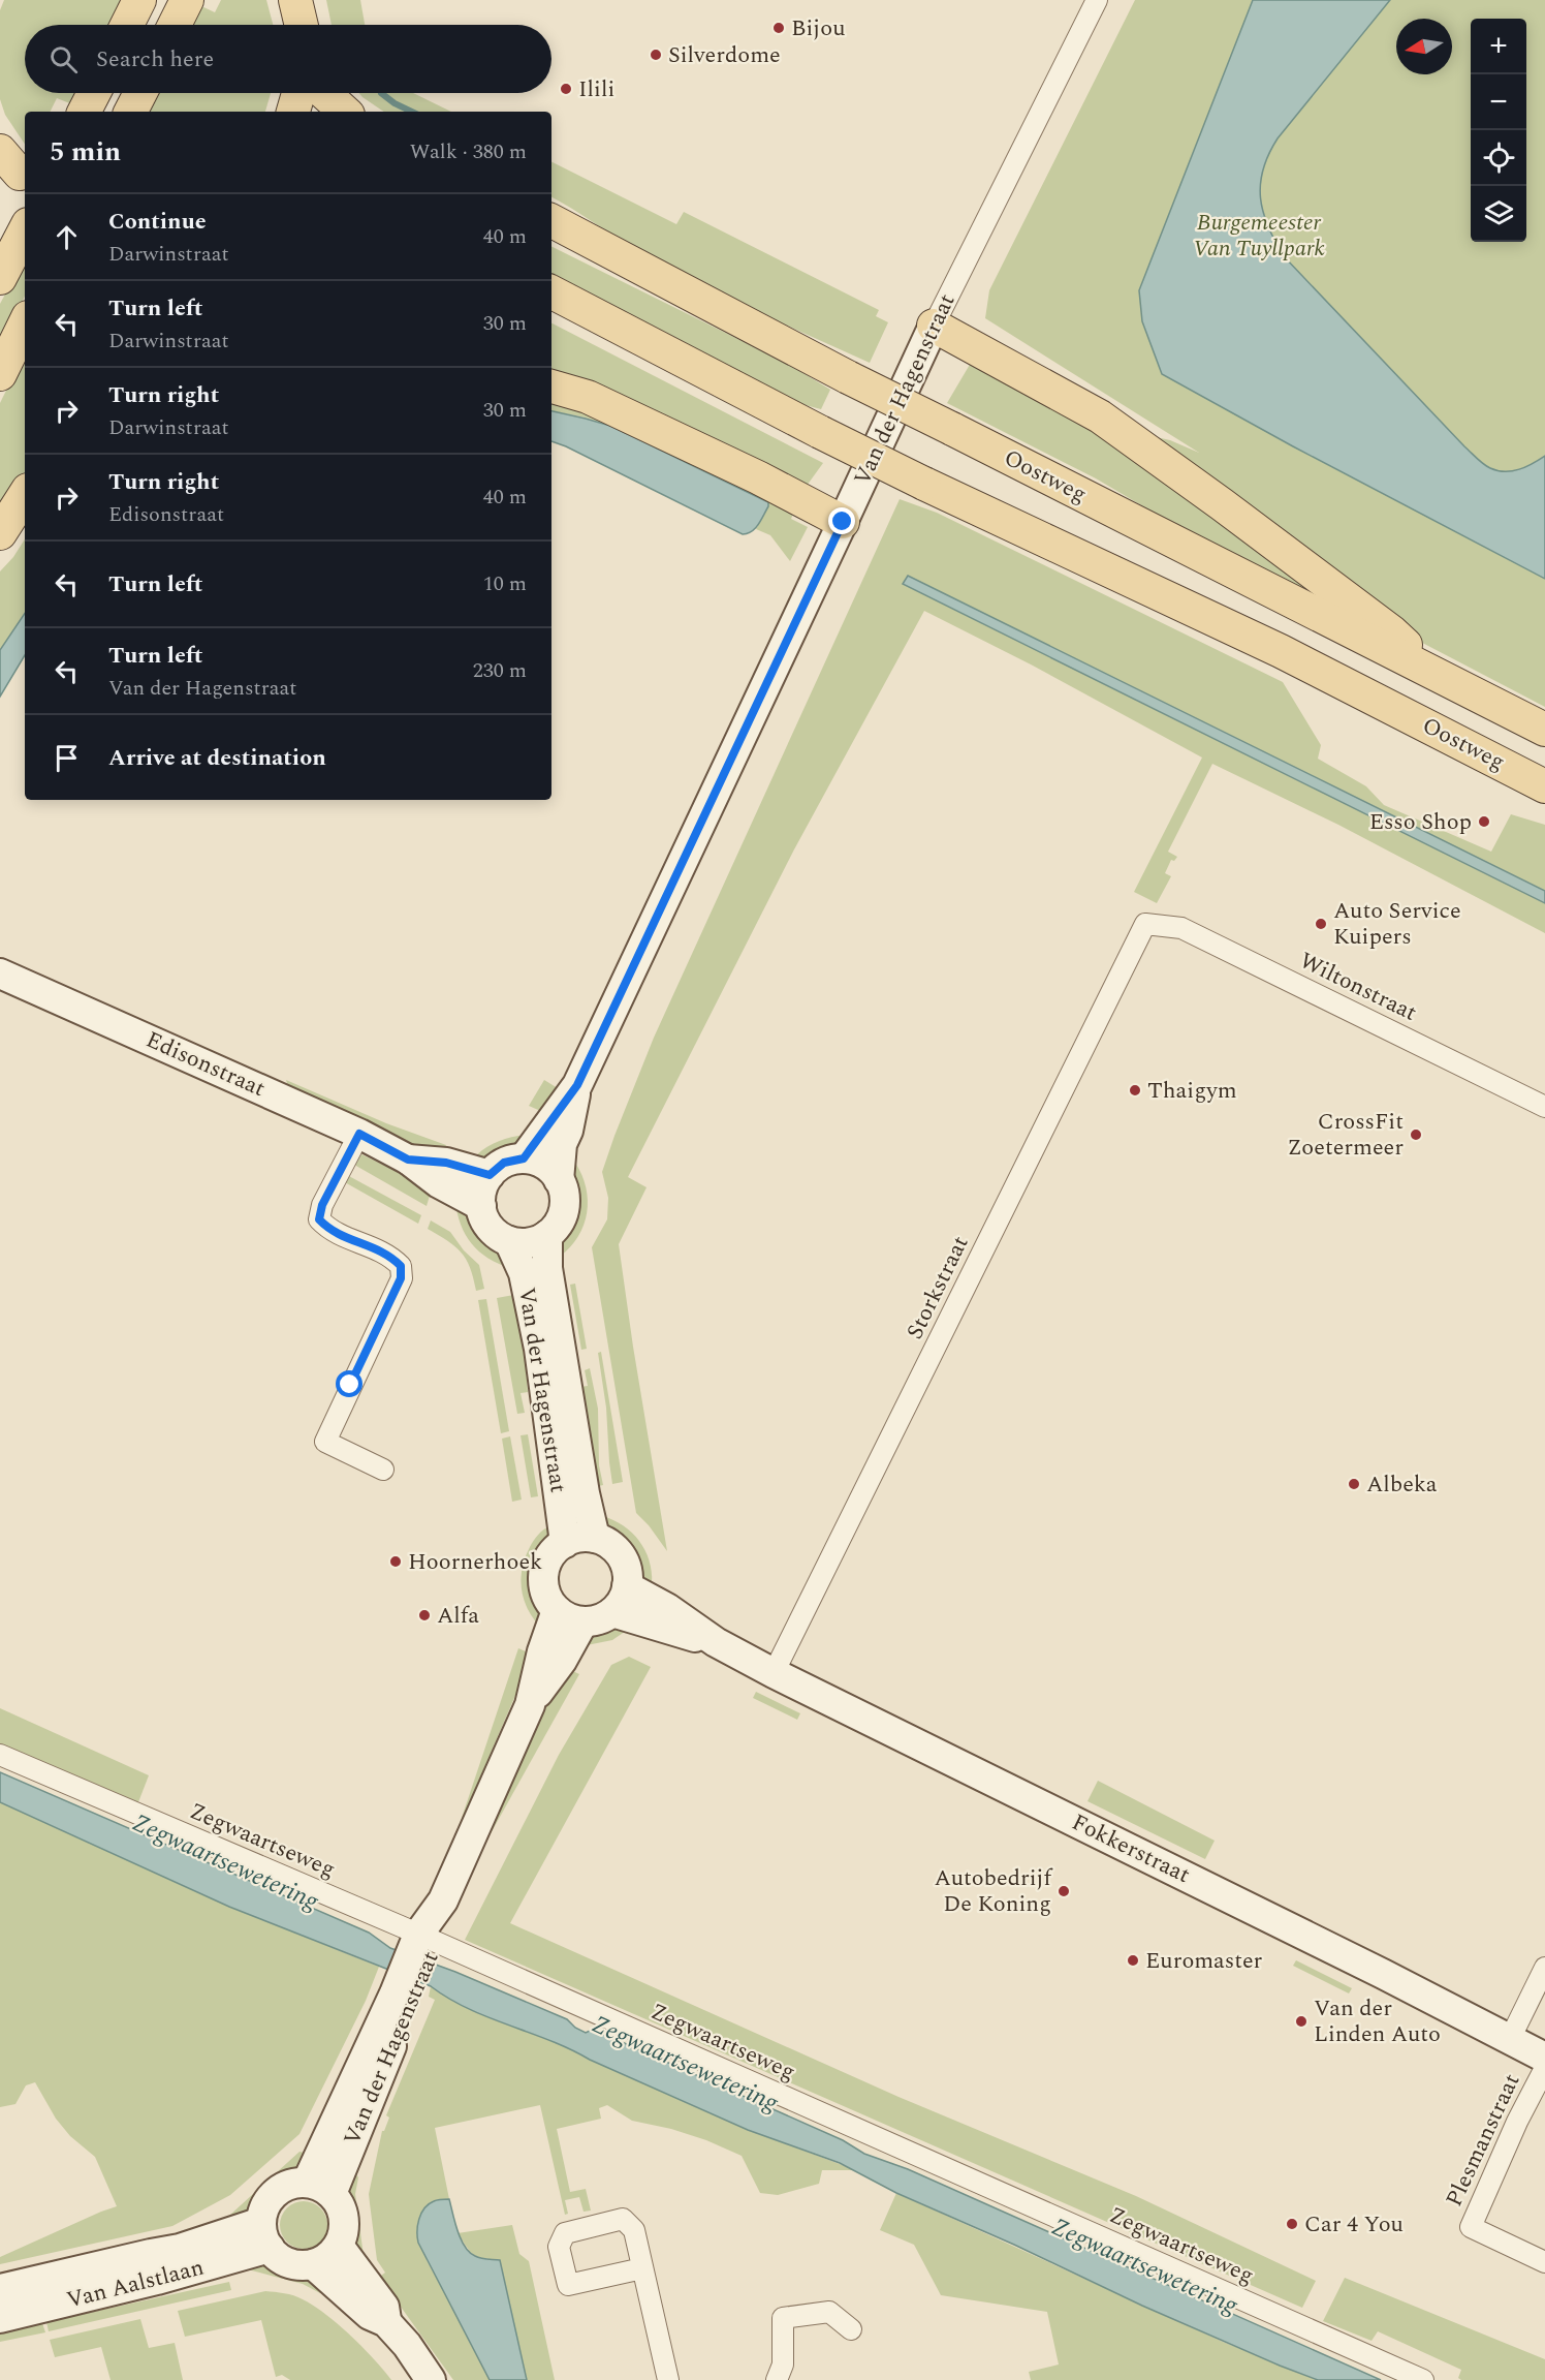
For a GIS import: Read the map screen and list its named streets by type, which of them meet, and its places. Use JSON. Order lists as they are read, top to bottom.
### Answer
{
  "streets": {
    "main road": ["Oostweg"],
    "street": [
      "Van der Hagenstraat",
      "Wiltonstraat",
      "Edisonstraat",
      "Storkstraat",
      "Zegwaartseweg",
      "Fokkerstraat",
      "Plesmanstraat",
      "Van Aalstlaan"
    ]
  },
  "crossings": [
    ["Van der Hagenstraat", "Edisonstraat"],
    ["Van der Hagenstraat", "Zegwaartseweg"],
    ["Van der Hagenstraat", "Fokkerstraat"],
    ["Van der Hagenstraat", "Van Aalstlaan"],
    ["Wiltonstraat", "Storkstraat"],
    ["Storkstraat", "Fokkerstraat"]
  ],
  "water": ["Zegwaartsewetering"],
  "parks": ["Burgemeester Van Tuyllpark"],
  "places": [
    "Bijou",
    "Silverdome",
    "Ilili",
    "Esso Shop",
    "Auto Service Kuipers",
    "Thaigym",
    "CrossFit Zoetermeer",
    "Albeka",
    "Hoornerhoek",
    "Alfa",
    "Autobedrijf De Koning",
    "Euromaster",
    "Van der Linden Auto",
    "Car 4 You"
  ],
  "north": "left",
  "page": {
    "map_buttons": ["+", "−"],
    "search": "Search here",
    "heading": ["5 min", "Walk · 380 m"],
    "list": [
      ["Continue", "Darwinstraat", "40 m"],
      ["Turn left", "Darwinstraat", "30 m"],
      ["Turn right", "Darwinstraat", "30 m"],
      ["Turn right", "Edisonstraat", "40 m"],
      ["Turn left", "10 m"],
      ["Turn left", "Van der Hagenstraat", "230 m"],
      "Arrive at destination"
    ]
  }
}
